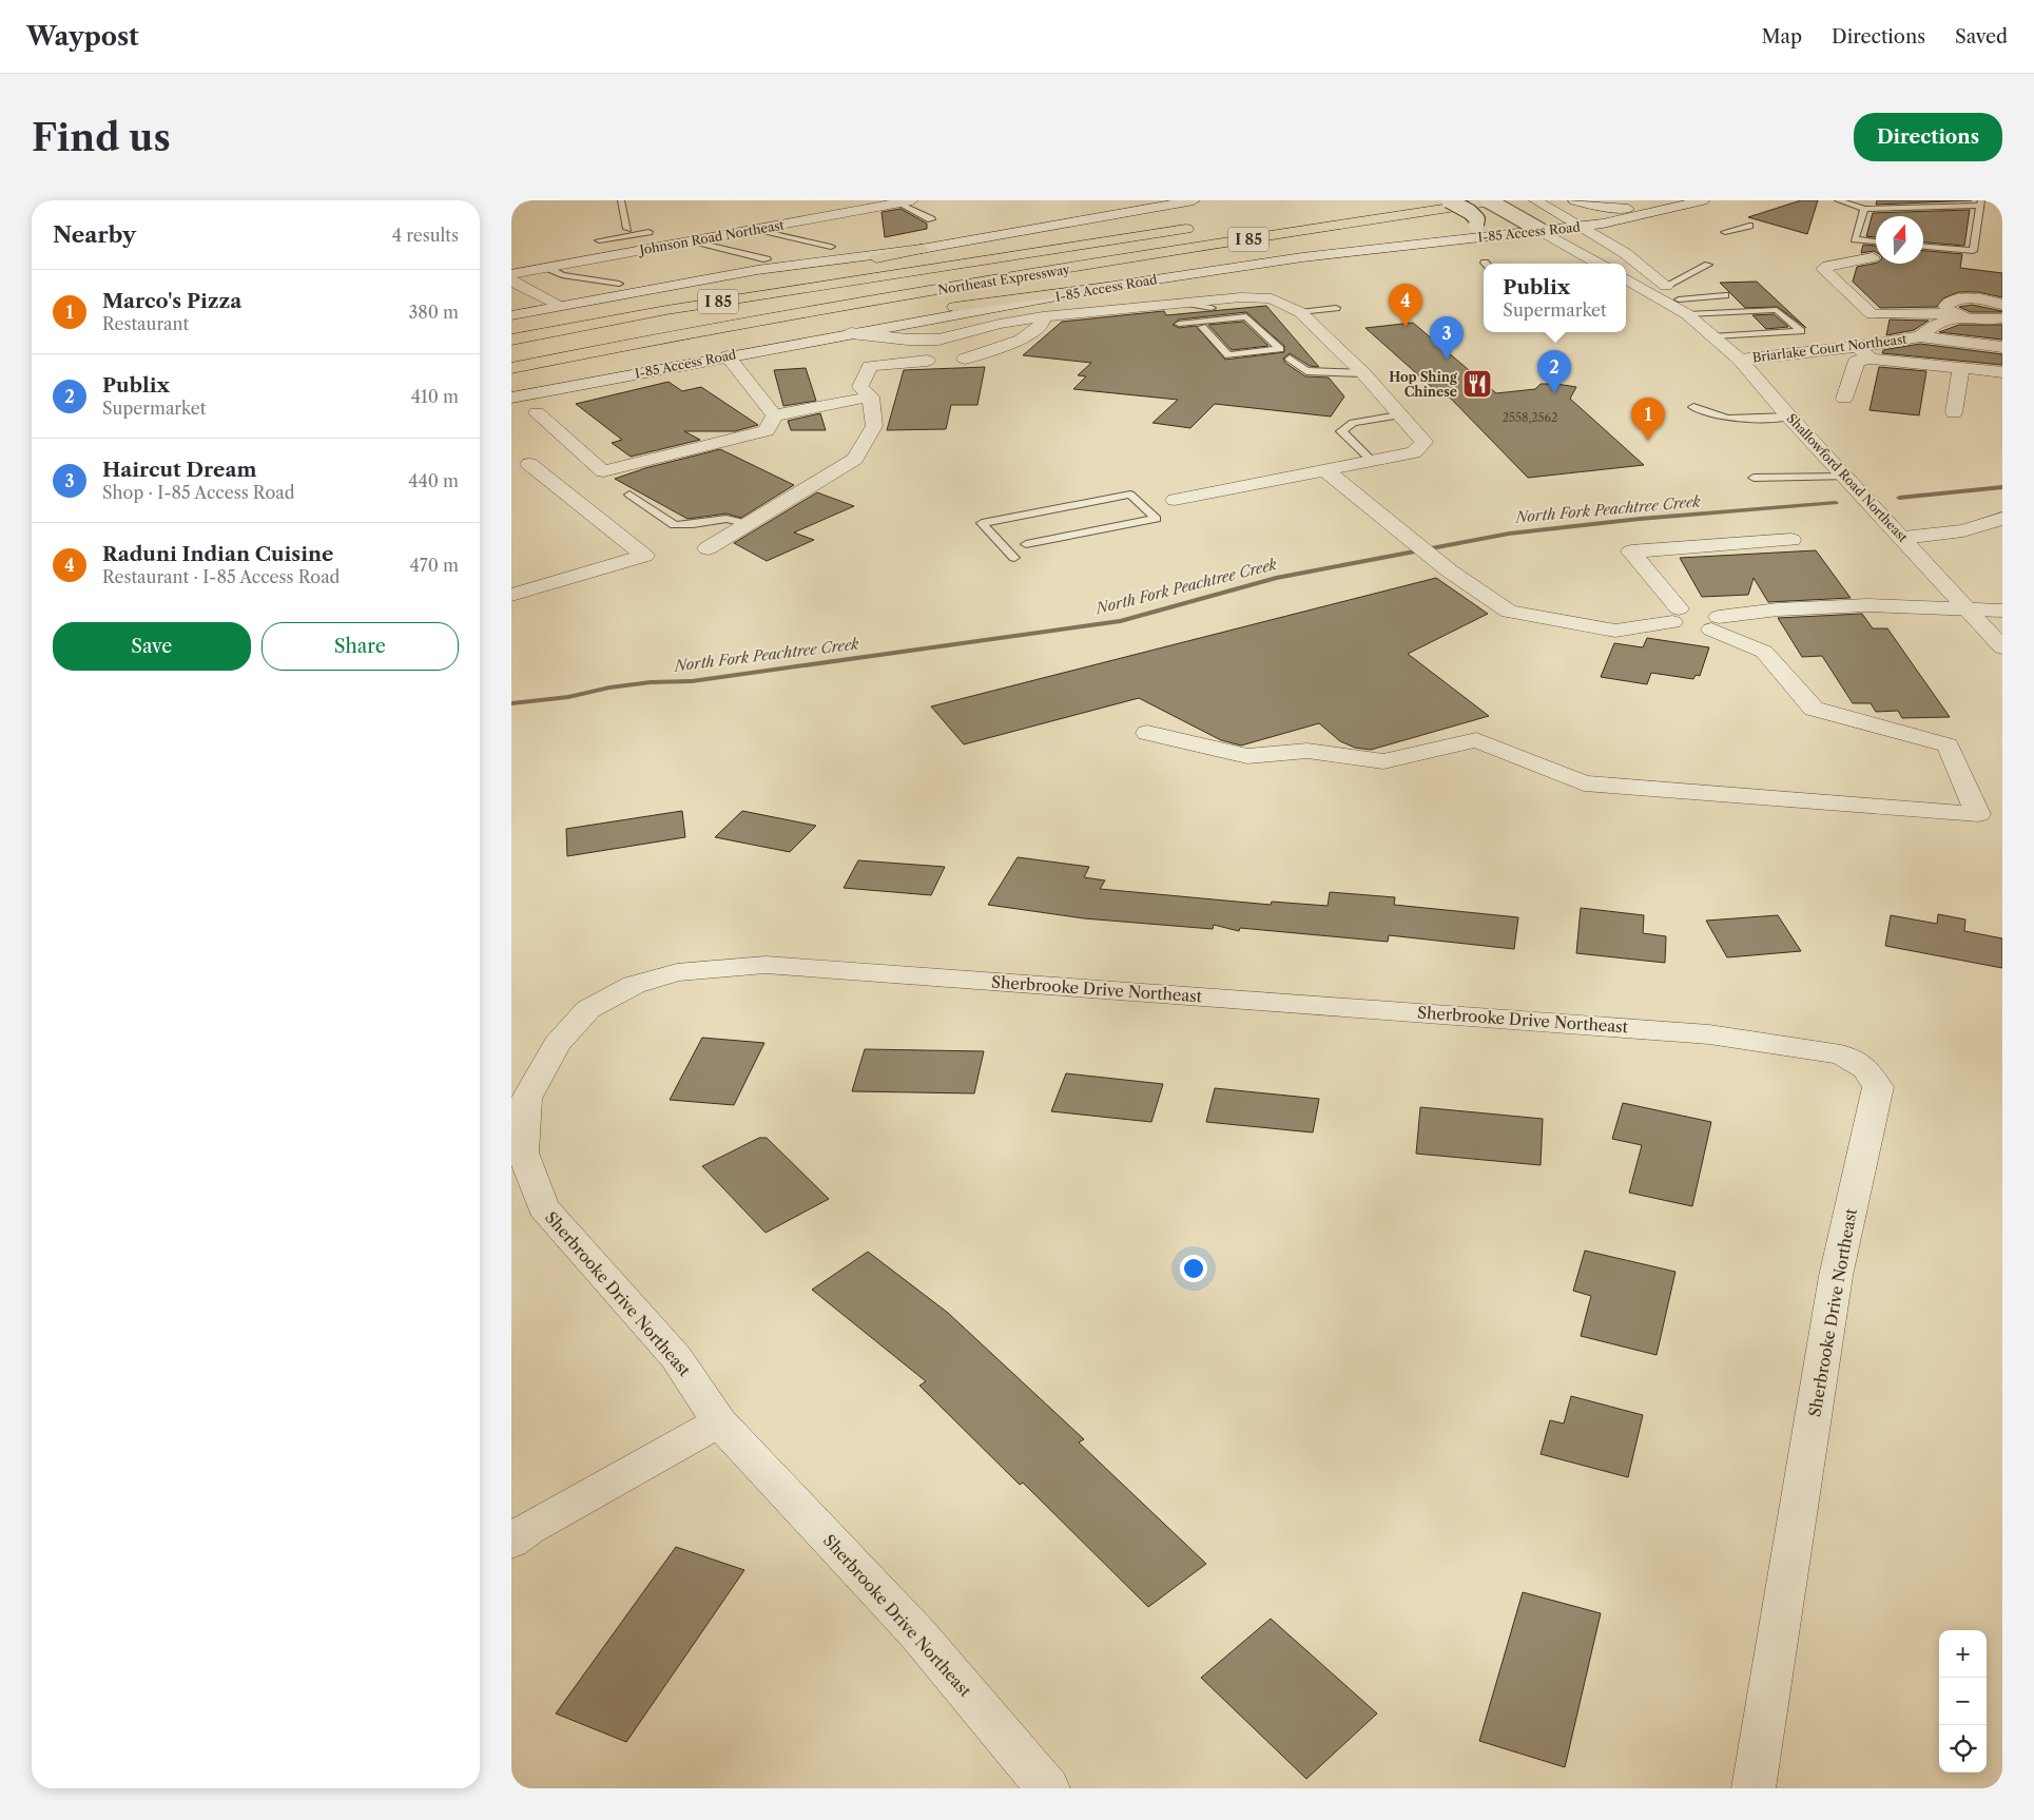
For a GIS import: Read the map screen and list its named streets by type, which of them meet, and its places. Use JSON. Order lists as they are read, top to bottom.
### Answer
{
  "streets": {
    "highway": ["I 85", "Northeast Expressway"],
    "street": [
      "I-85 Access Road",
      "Johnson Road Northeast",
      "Briarlake Court Northeast",
      "Shallowford Road Northeast",
      "Sherbrooke Drive Northeast"
    ]
  },
  "crossings": [
    ["I-85 Access Road", "Shallowford Road Northeast"],
    ["Briarlake Court Northeast", "Shallowford Road Northeast"]
  ],
  "water": ["North Fork Peachtree Creek"],
  "places": {
    "restaurant": ["Hop Shing Chinese"]
  },
  "house_numbers": ["2558,2562"],
  "north": "top",
  "page": {
    "header": "Waypost",
    "nav": ["Map", "Directions", "Saved"],
    "buttons": [
      "Directions",
      ["Save", "Share"]
    ],
    "title": "Find us",
    "heading": ["Nearby", "4 results"],
    "popup": ["Publix", "Supermarket"],
    "list": [
      {
        "mark": "1",
        "name": "Marco's Pizza",
        "note": "Restaurant",
        "value": "380 m"
      },
      {
        "mark": "2",
        "name": "Publix",
        "note": "Supermarket",
        "value": "410 m"
      },
      {
        "mark": "3",
        "name": "Haircut Dream",
        "note": "Shop · I-85 Access Road",
        "value": "440 m"
      },
      {
        "mark": "4",
        "name": "Raduni Indian Cuisine",
        "note": "Restaurant · I-85 Access Road",
        "value": "470 m"
      }
    ],
    "pins": [
      "4",
      "3",
      "2",
      "1"
    ],
    "map_buttons": ["+", "−"]
  }
}
